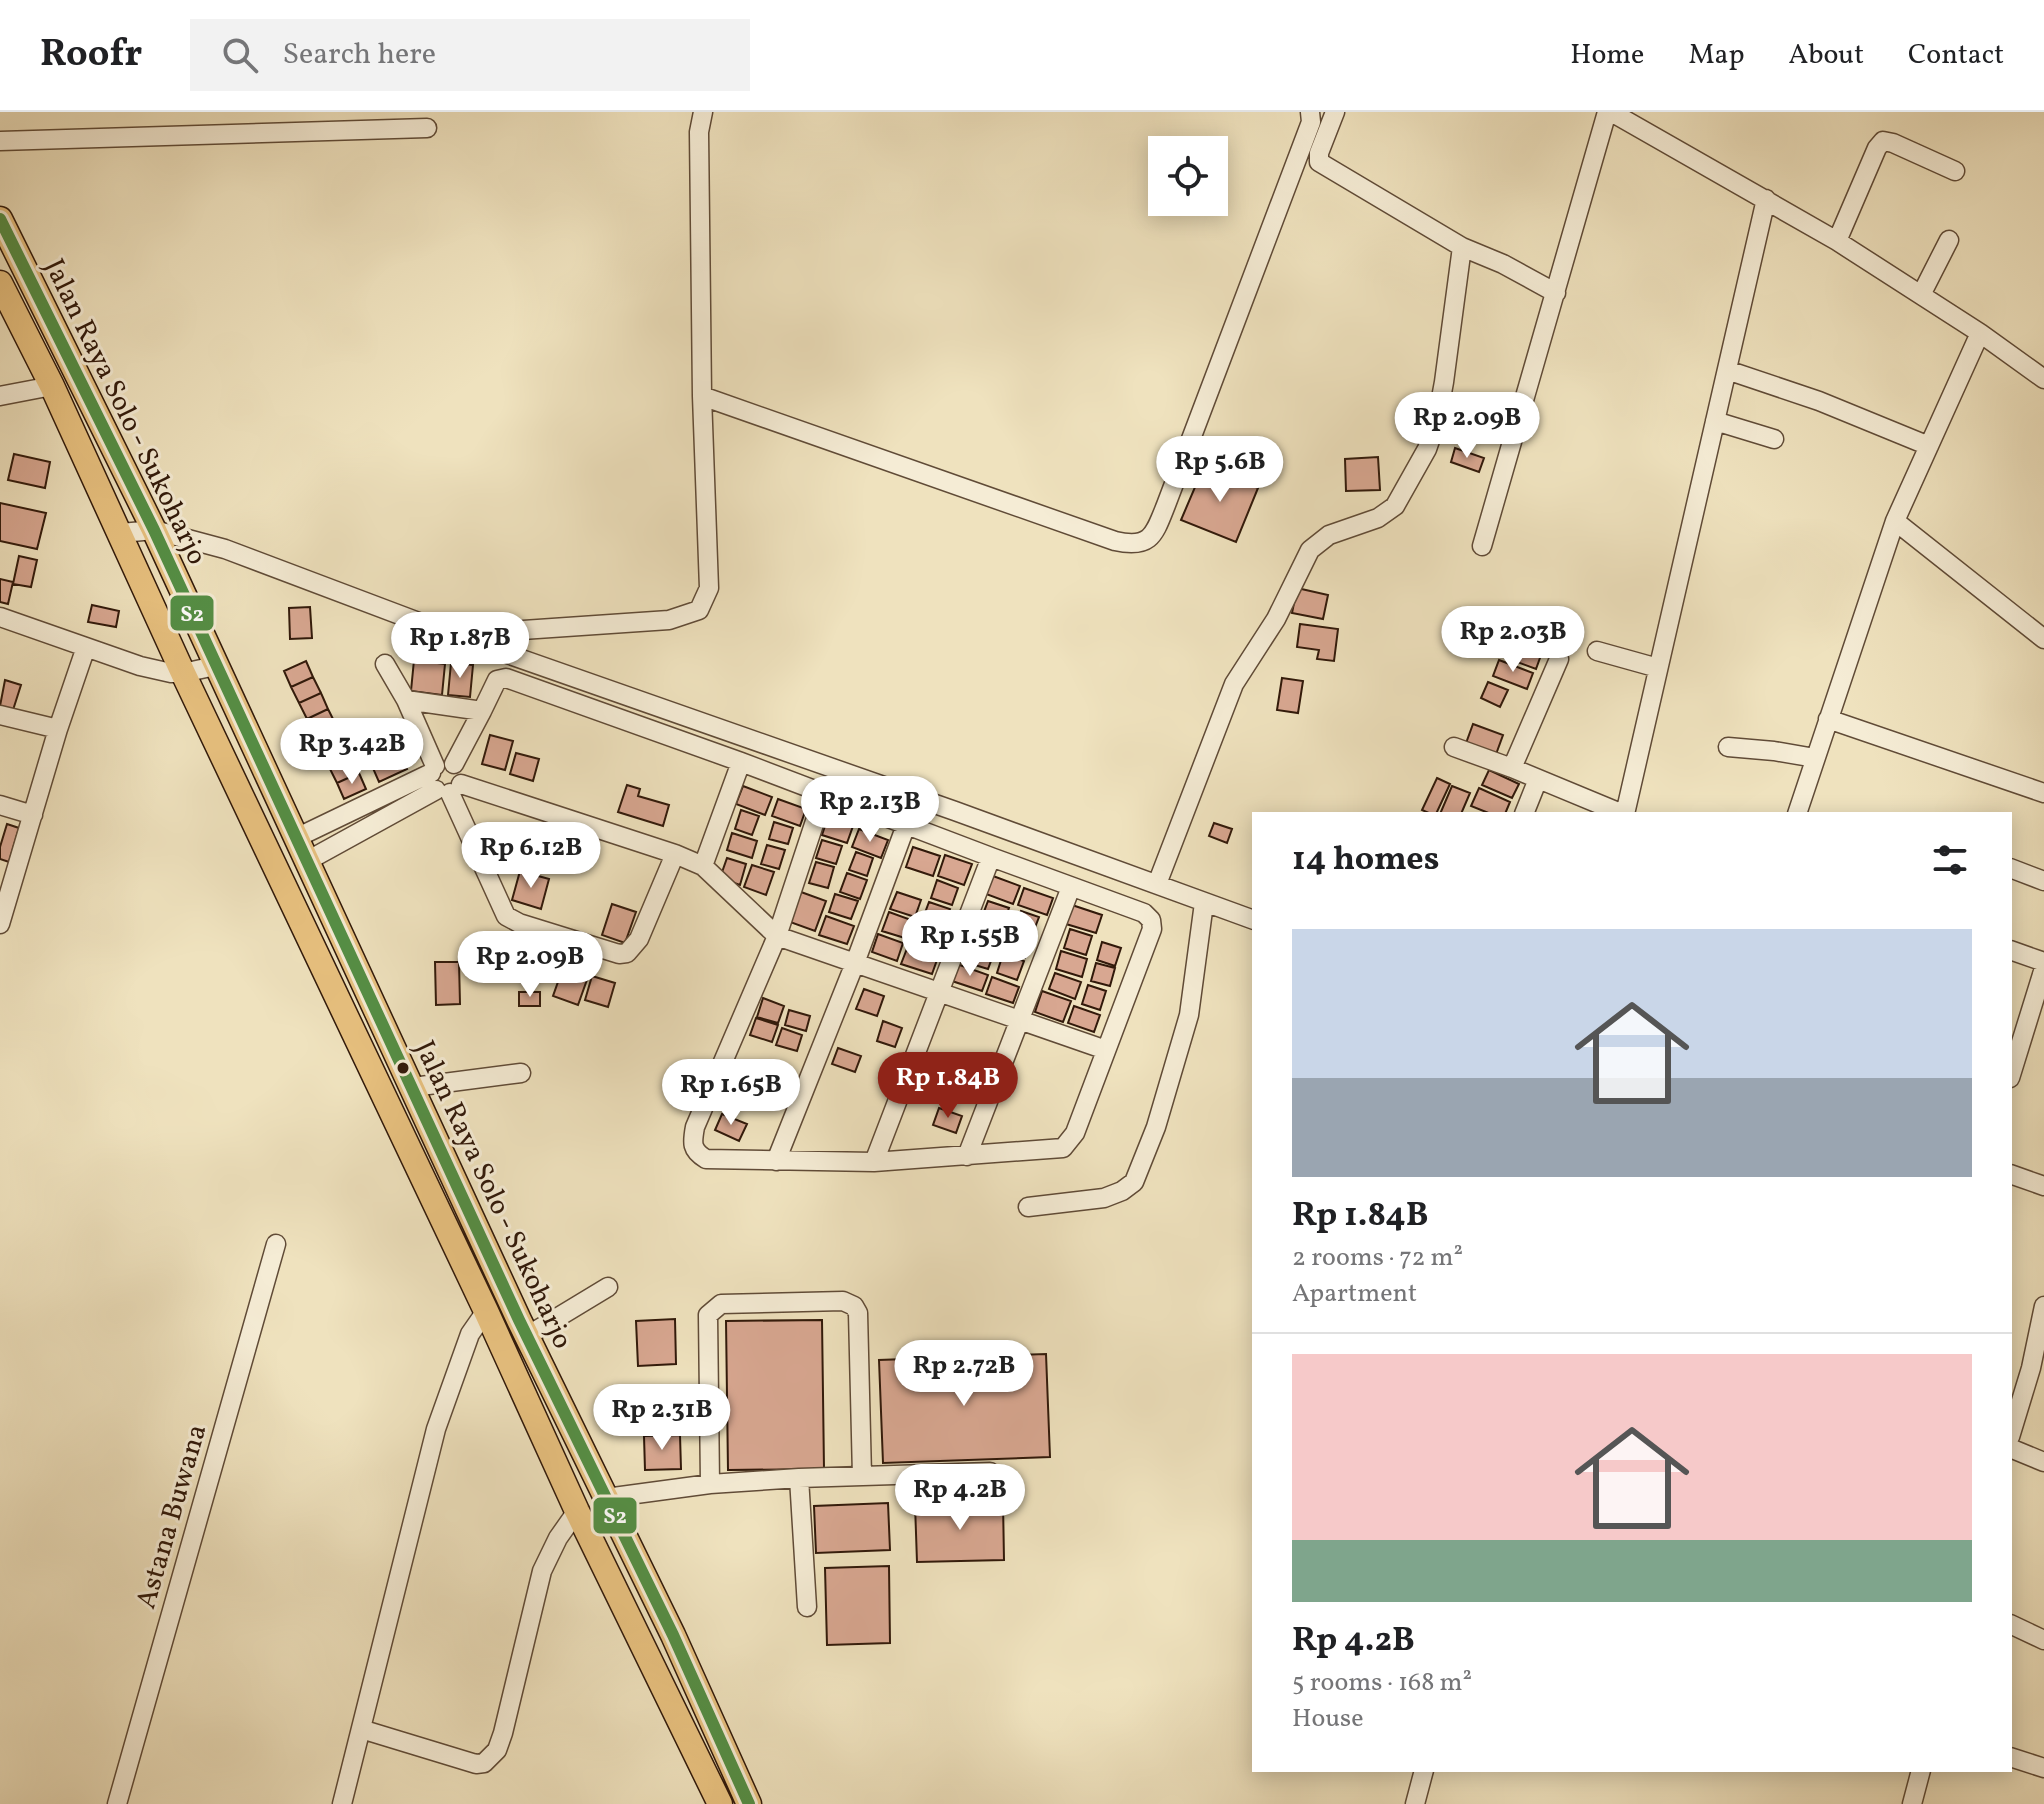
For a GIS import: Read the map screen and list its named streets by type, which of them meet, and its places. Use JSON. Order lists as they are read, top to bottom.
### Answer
{
  "streets": {
    "main road": ["Jalan Raya Solo - Sukoharjo"],
    "street": ["Astana Buwana"]
  },
  "lines": ["transit line S2"],
  "page": {
    "header": "Roofr",
    "search": "Search here",
    "nav": [
      "Home",
      "Map",
      "About",
      "Contact"
    ],
    "price": [
      "Rp 2.09B",
      "Rp 5.6B",
      "Rp 2.03B",
      "Rp 1.87B",
      "Rp 3.42B",
      "Rp 2.13B",
      "Rp 6.12B",
      "Rp 1.55B",
      "Rp 2.09B",
      "Rp 1.84B",
      "Rp 1.65B",
      "Rp 2.72B",
      "Rp 2.31B",
      "Rp 4.2B"
    ],
    "heading": "14 homes",
    "list": [
      {
        "name": "Rp 1.84B",
        "note": "2 rooms · 72 m² · Apartment"
      },
      {
        "name": "Rp 4.2B",
        "note": "5 rooms · 168 m² · House"
      }
    ]
  }
}
